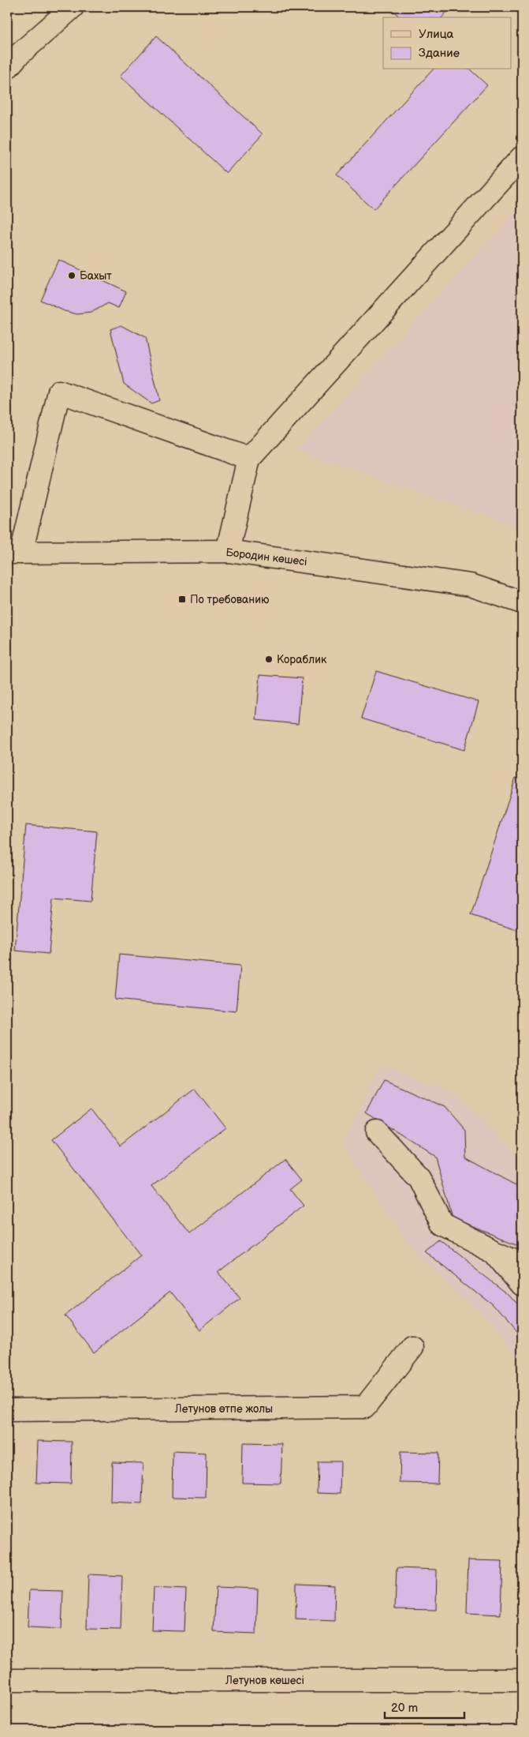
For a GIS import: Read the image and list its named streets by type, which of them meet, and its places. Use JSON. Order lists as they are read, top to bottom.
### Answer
{
  "streets": {
    "street": ["Бородин көшесі", "Летунов өтпе жолы", "Летунов көшесі"]
  },
  "places": {
    "other": ["Бахыт", "Кораблик"],
    "transit": ["По требованию"]
  },
  "legend": ["Улица", "Здание"],
  "scale_bar": "20 m"
}
